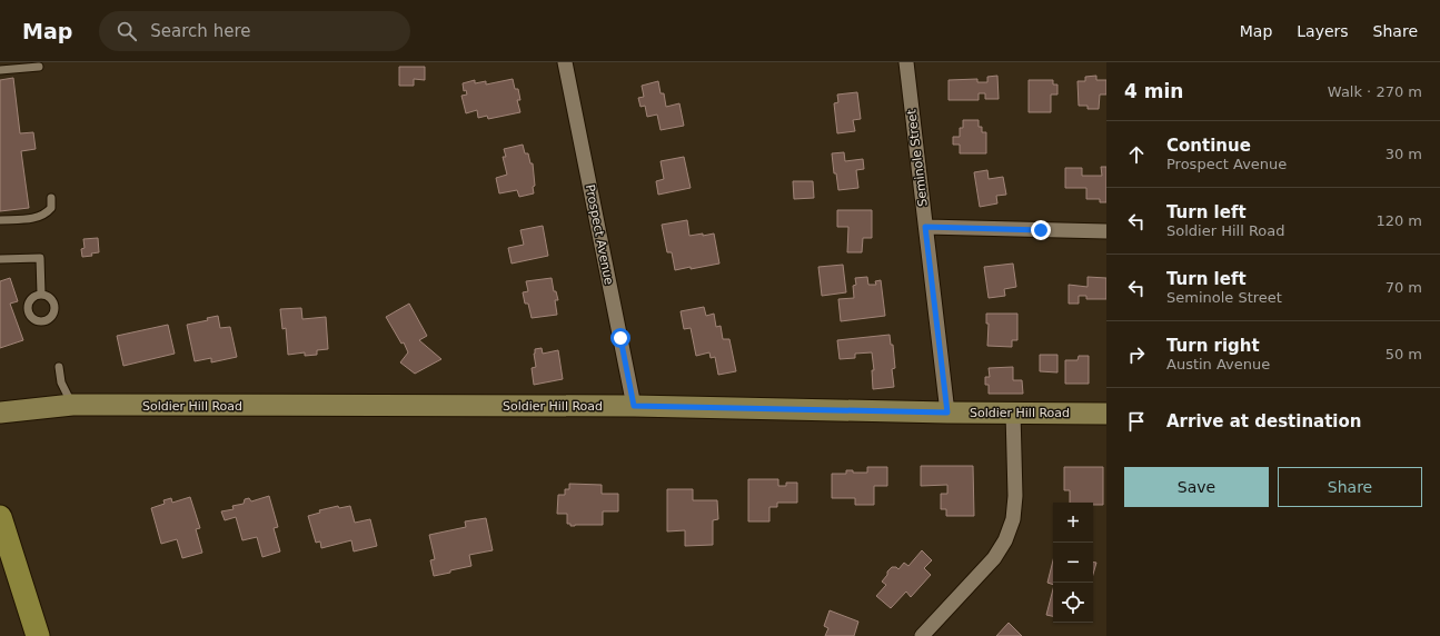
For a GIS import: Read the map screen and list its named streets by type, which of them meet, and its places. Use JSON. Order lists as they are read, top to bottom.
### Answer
{
  "streets": {
    "street": ["Seminole Street", "Prospect Avenue", "Soldier Hill Road"]
  },
  "crossings": [
    ["Seminole Street", "Soldier Hill Road"],
    ["Prospect Avenue", "Soldier Hill Road"]
  ],
  "page": {
    "header": "Map",
    "search": "Search here",
    "nav": ["Map", "Layers", "Share"],
    "heading": ["4 min", "Walk · 270 m"],
    "list": [
      ["Continue", "Prospect Avenue", "30 m"],
      ["Turn left", "Soldier Hill Road", "120 m"],
      ["Turn left", "Seminole Street", "70 m"],
      ["Turn right", "Austin Avenue", "50 m"],
      "Arrive at destination"
    ],
    "buttons": ["Save", "Share"],
    "map_buttons": ["+", "−"]
  }
}
